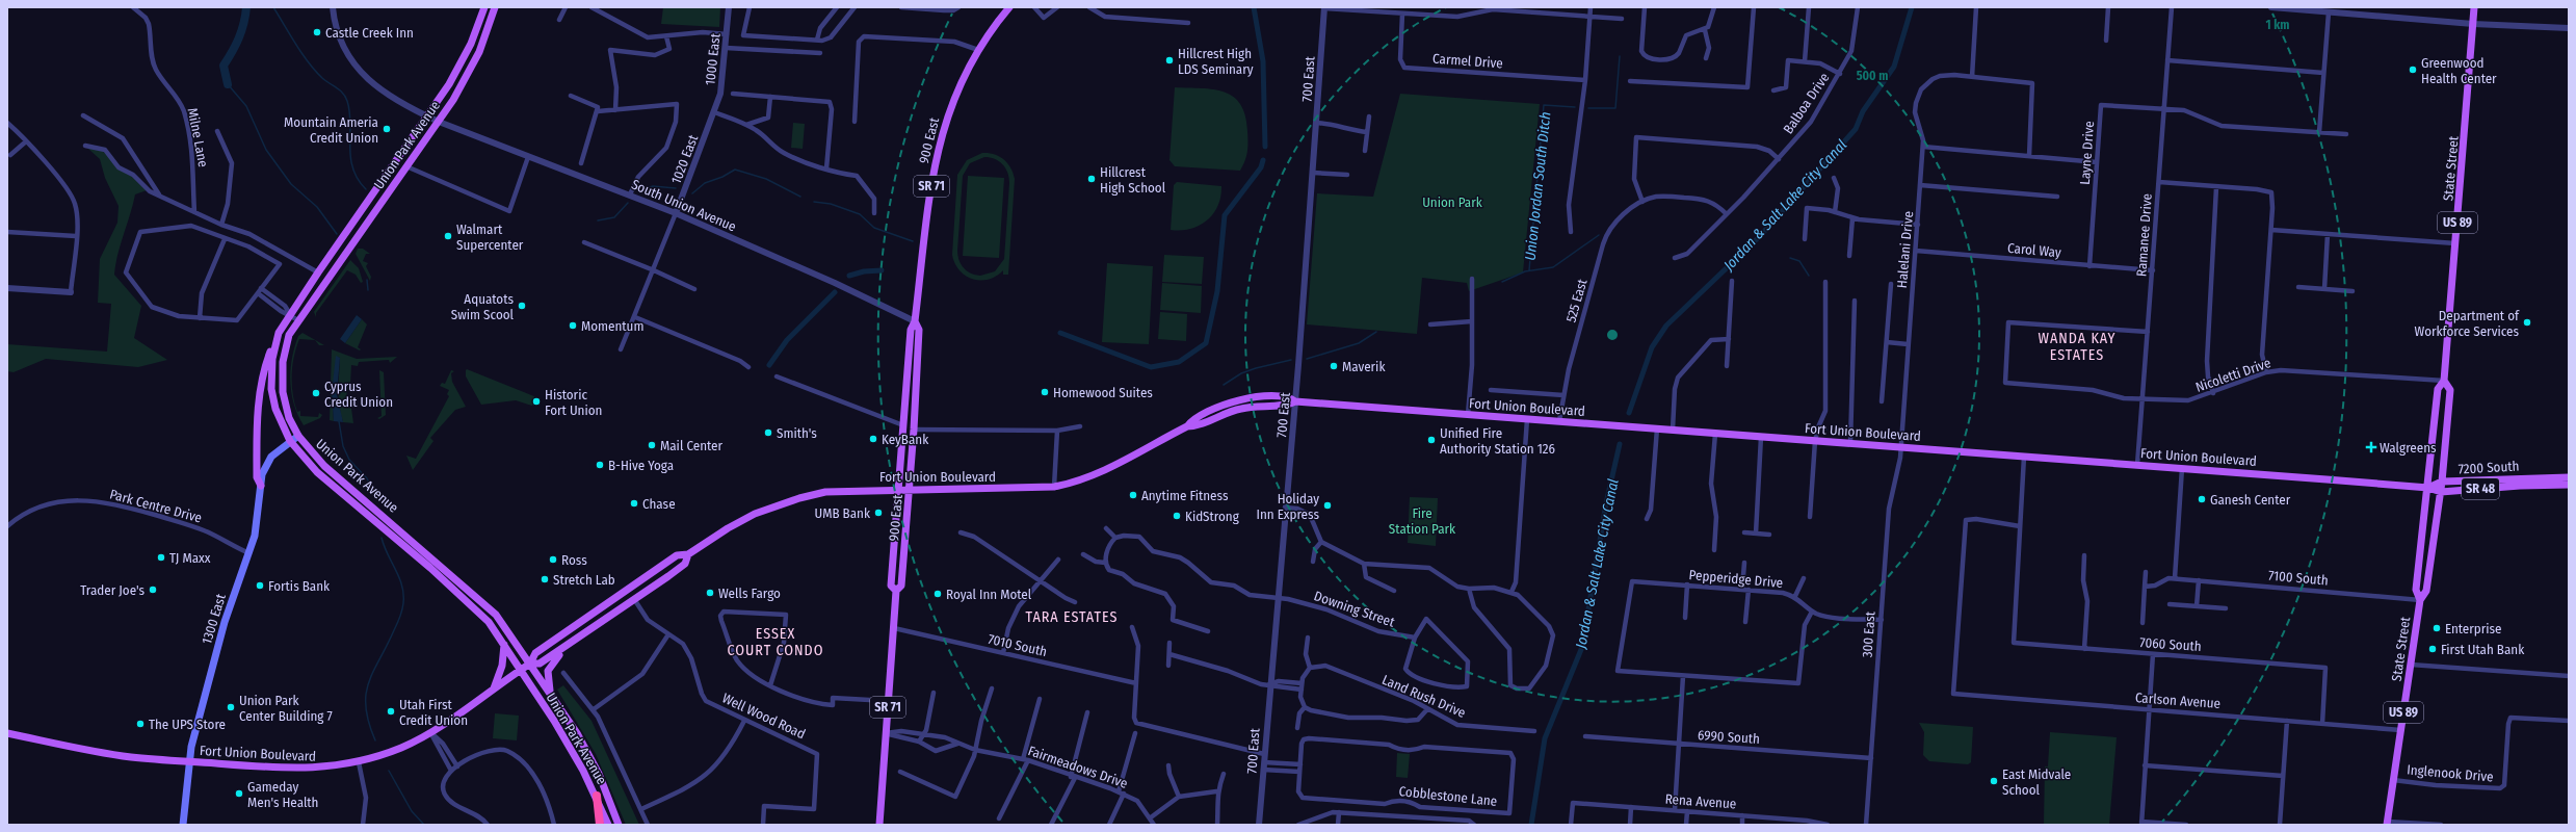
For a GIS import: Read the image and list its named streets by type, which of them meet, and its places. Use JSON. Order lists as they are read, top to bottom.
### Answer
{
  "streets": {
    "main road": [
      "900 East",
      "Union Park Avenue",
      "State Street",
      "SR 71",
      "US 89",
      "Fort Union Boulevard",
      "7200 South",
      "SR 48",
      "1300 East"
    ],
    "street": [
      "1000 East",
      "Carmel Drive",
      "700 East",
      "Balboa Drive",
      "Milne Lane",
      "Layne Drive",
      "1020 East",
      "South Union Avenue",
      "Ramanee Drive",
      "Halelani Drive",
      "Carol Way",
      "525 East",
      "Nicoletti Drive",
      "Park Centre Drive",
      "7100 South",
      "Pepperidge Drive",
      "Downing Street",
      "300 East",
      "7060 South",
      "7010 South",
      "Land Rush Drive",
      "Carlson Avenue",
      "Well Wood Road",
      "6990 South",
      "Fairmeadows Drive",
      "Inglenook Drive",
      "Cobblestone Lane",
      "Rena Avenue"
    ]
  },
  "crossings": [
    ["1000 East", "1020 East"],
    ["700 East", "Fort Union Boulevard"],
    ["700 East", "Downing Street"],
    ["900 East", "South Union Avenue"],
    ["900 East", "Fort Union Boulevard"],
    ["900 East", "7010 South"],
    ["900 East", "Fairmeadows Drive"],
    ["Union Park Avenue", "South Union Avenue"],
    ["Union Park Avenue", "Fort Union Boulevard"],
    ["Union Park Avenue", "1300 East"],
    ["Layne Drive", "Ramanee Drive"],
    ["Layne Drive", "Carol Way"],
    ["1020 East", "South Union Avenue"],
    ["State Street", "Nicoletti Drive"],
    ["State Street", "Fort Union Boulevard"],
    ["State Street", "7200 South"],
    ["State Street", "7100 South"],
    ["State Street", "Carlson Avenue"],
    ["State Street", "Inglenook Drive"],
    ["Ramanee Drive", "Carol Way"],
    ["Ramanee Drive", "Nicoletti Drive"],
    ["Ramanee Drive", "Fort Union Boulevard"],
    ["Halelani Drive", "Carol Way"],
    ["Halelani Drive", "Fort Union Boulevard"],
    ["Halelani Drive", "300 East"],
    ["525 East", "Fort Union Boulevard"],
    ["Fort Union Boulevard", "7200 South"],
    ["Fort Union Boulevard", "1300 East"],
    ["Fort Union Boulevard", "300 East"],
    ["Fort Union Boulevard", "Well Wood Road"],
    ["Park Centre Drive", "1300 East"],
    ["Pepperidge Drive", "300 East"],
    ["300 East", "6990 South"],
    ["7060 South", "Carlson Avenue"]
  ],
  "districts": ["WANDA KAY ESTATES", "TARA ESTATES", "ESSEX COURT CONDO"],
  "water": ["Union Jordan South Ditch", "Jordan & Salt Lake City Canal"],
  "parks": ["Union Park", "Fire Station Park"],
  "places": {
    "other": [
      "Castle Creek Inn",
      "Hillcrest High LDS Seminary",
      "Greenwood Health Center",
      "Mountain Ameria Credit Union",
      "Hillcrest High School",
      "Walmart Supercenter",
      "Aquatots Swim Scool",
      "Department of Workforce Services",
      "Momentum",
      "Maverik",
      "Homewood Suites",
      "Cyprus Credit Union",
      "Historic Fort Union",
      "Smith's",
      "KeyBank",
      "Unified Fire Authority Station 126",
      "Mail Center",
      "B-Hive Yoga",
      "Anytime Fitness",
      "Ganesh Center",
      "Chase",
      "Holiday Inn Express",
      "UMB Bank",
      "KidStrong",
      "TJ Maxx",
      "Ross",
      "Stretch Lab",
      "Fortis Bank",
      "Trader Joe's",
      "Wells Fargo",
      "Royal Inn Motel",
      "Enterprise",
      "First Utah Bank",
      "Union Park Center Building 7",
      "Utah First Credit Union",
      "The UPS Store",
      "East Midvale School",
      "Gameday Men's Health"
    ],
    "health": ["Walgreens"]
  },
  "rings": ["1 km", "500 m"]
}
